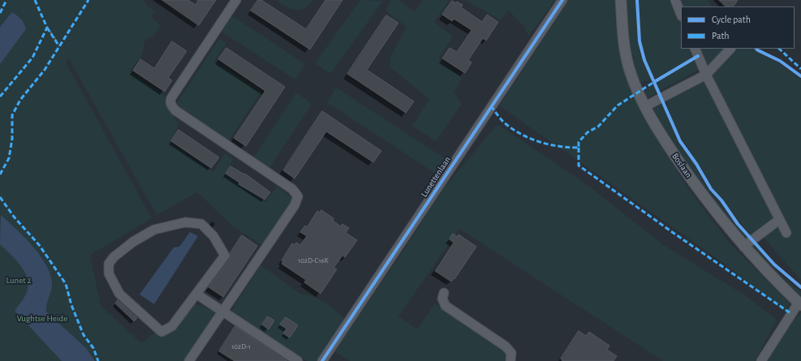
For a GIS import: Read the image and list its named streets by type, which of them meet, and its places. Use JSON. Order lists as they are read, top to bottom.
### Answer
{
  "streets": {
    "main road": ["Boslaan"],
    "street": ["Lunettenlaan"]
  },
  "parks": ["Lunet 2", "Vughtse Heide"],
  "house_numbers": ["102D-C16K", "102D-1"],
  "legend": ["Cycle path", "Path"]
}
